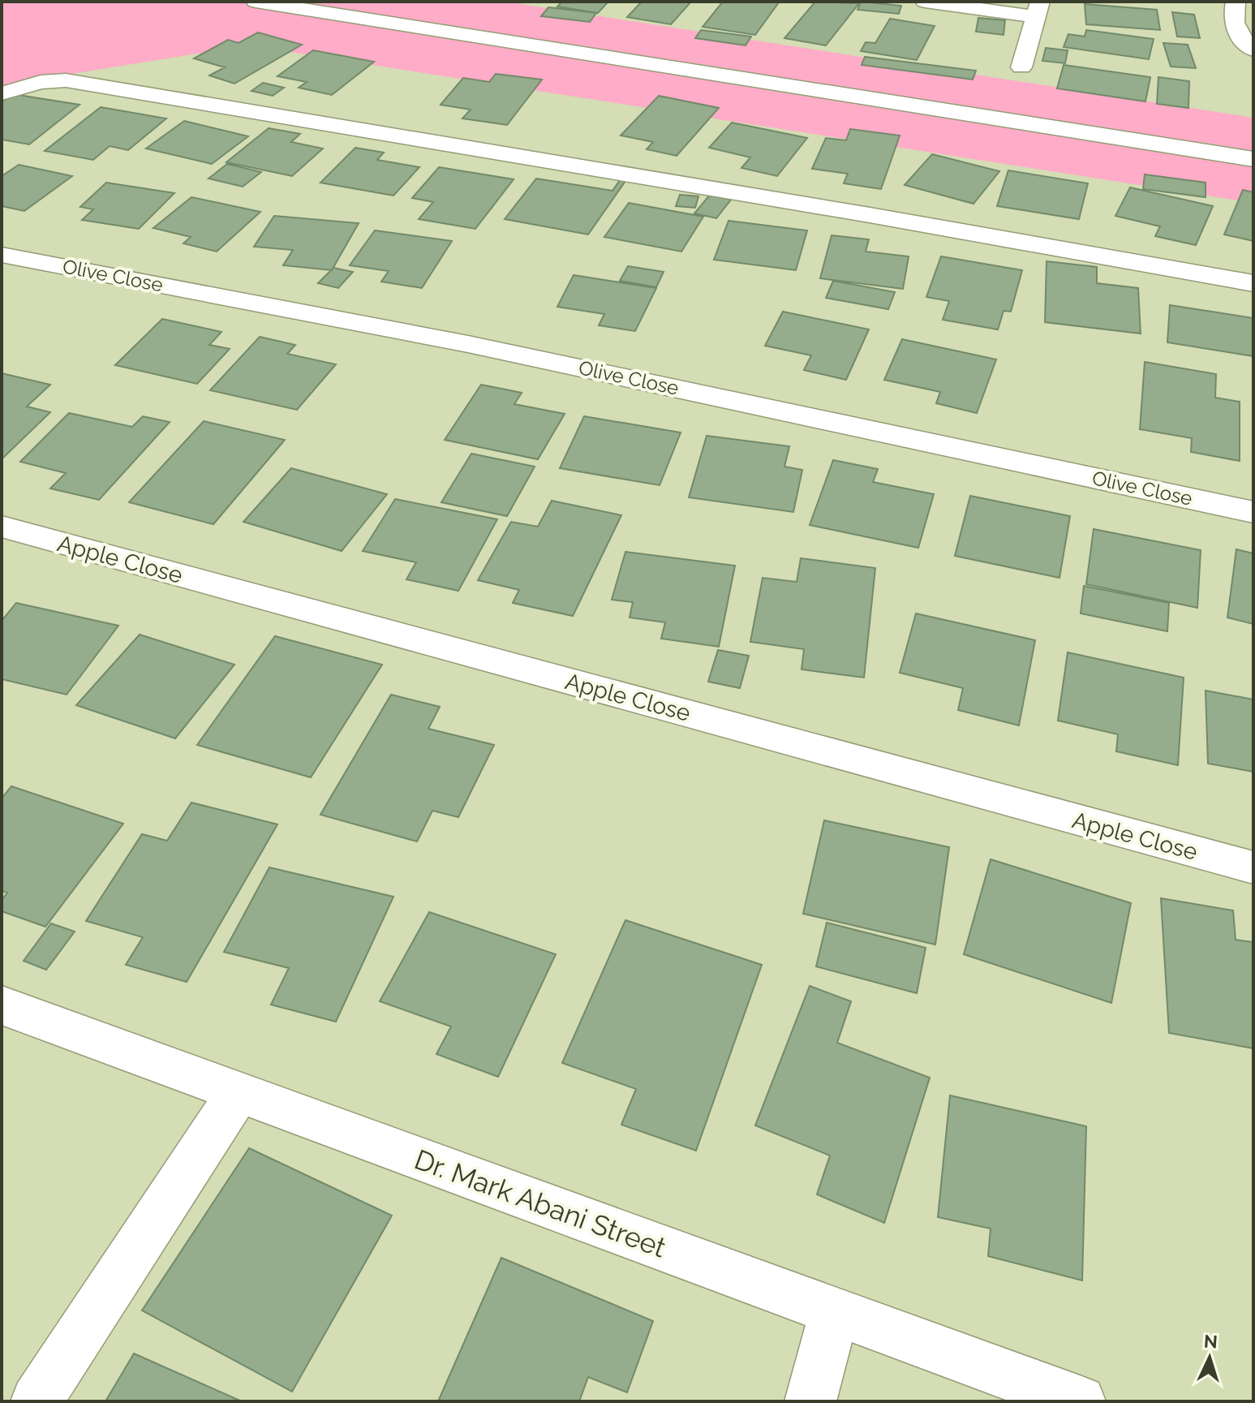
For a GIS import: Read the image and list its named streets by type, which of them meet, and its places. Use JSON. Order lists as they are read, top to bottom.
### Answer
{
  "streets": {
    "street": ["Olive Close", "Apple Close", "Dr. Mark Abani Street"]
  },
  "north": "top"
}
